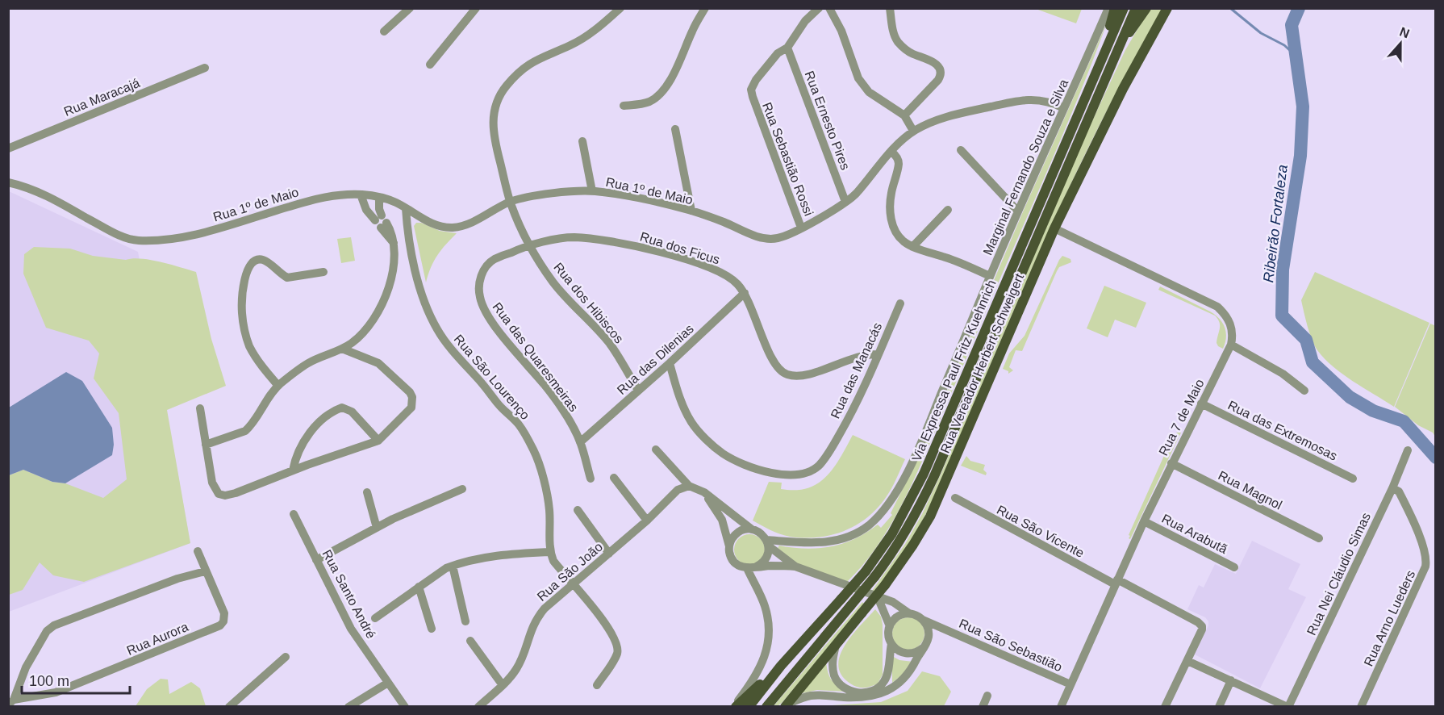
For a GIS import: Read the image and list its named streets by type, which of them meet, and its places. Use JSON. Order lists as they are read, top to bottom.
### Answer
{
  "streets": {
    "main road": ["Rua Vereador Herbert Schweigert", "Via Expressa Paul Fritz Kuehnrich"],
    "street": [
      "Rua Maracajá",
      "Rua Ernesto Pires",
      "Rua Sebastião Rossi",
      "Marginal Fernando Souza e Silva",
      "Rua 1º de Maio",
      "Rua dos Ficus",
      "Rua dos Hibiscos",
      "Rua das Quaresmeiras",
      "Rua das Dilenias",
      "Rua das Manacás",
      "Rua São Lourenço",
      "Rua 7 de Maio",
      "Rua das Extremosas",
      "Rua Magnol",
      "Rua São Vicente",
      "Rua Arabutã",
      "Rua São João",
      "Rua Nei Cláudio Simas",
      "Rua Santo André",
      "Rua Arno Lueders",
      "Rua Aurora",
      "Rua São Sebastião"
    ]
  },
  "crossings": [
    ["Rua Ernesto Pires", "Rua Sebastião Rossi"],
    ["Rua Ernesto Pires", "Rua 1º de Maio"],
    ["Rua Sebastião Rossi", "Rua 1º de Maio"],
    ["Marginal Fernando Souza e Silva", "Rua 1º de Maio"],
    ["Rua 1º de Maio", "Rua dos Hibiscos"],
    ["Rua 1º de Maio", "Rua São Lourenço"],
    ["Rua dos Ficus", "Rua dos Hibiscos"],
    ["Rua dos Ficus", "Rua das Quaresmeiras"],
    ["Rua dos Ficus", "Rua das Dilenias"],
    ["Rua dos Ficus", "Rua das Manacás"],
    ["Rua dos Hibiscos", "Rua das Quaresmeiras"],
    ["Rua dos Hibiscos", "Rua das Dilenias"],
    ["Rua das Quaresmeiras", "Rua das Dilenias"],
    ["Rua das Dilenias", "Rua das Manacás"],
    ["Rua 7 de Maio", "Rua das Extremosas"],
    ["Rua 7 de Maio", "Rua Magnol"],
    ["Rua 7 de Maio", "Rua São Vicente"],
    ["Rua 7 de Maio", "Rua Arabutã"],
    ["Rua 7 de Maio", "Rua São Sebastião"],
    ["Rua Nei Cláudio Simas", "Rua Arno Lueders"]
  ],
  "water": ["Ribeirão Fortaleza"],
  "scale_bar": "100 m",
  "north": "top"
}
